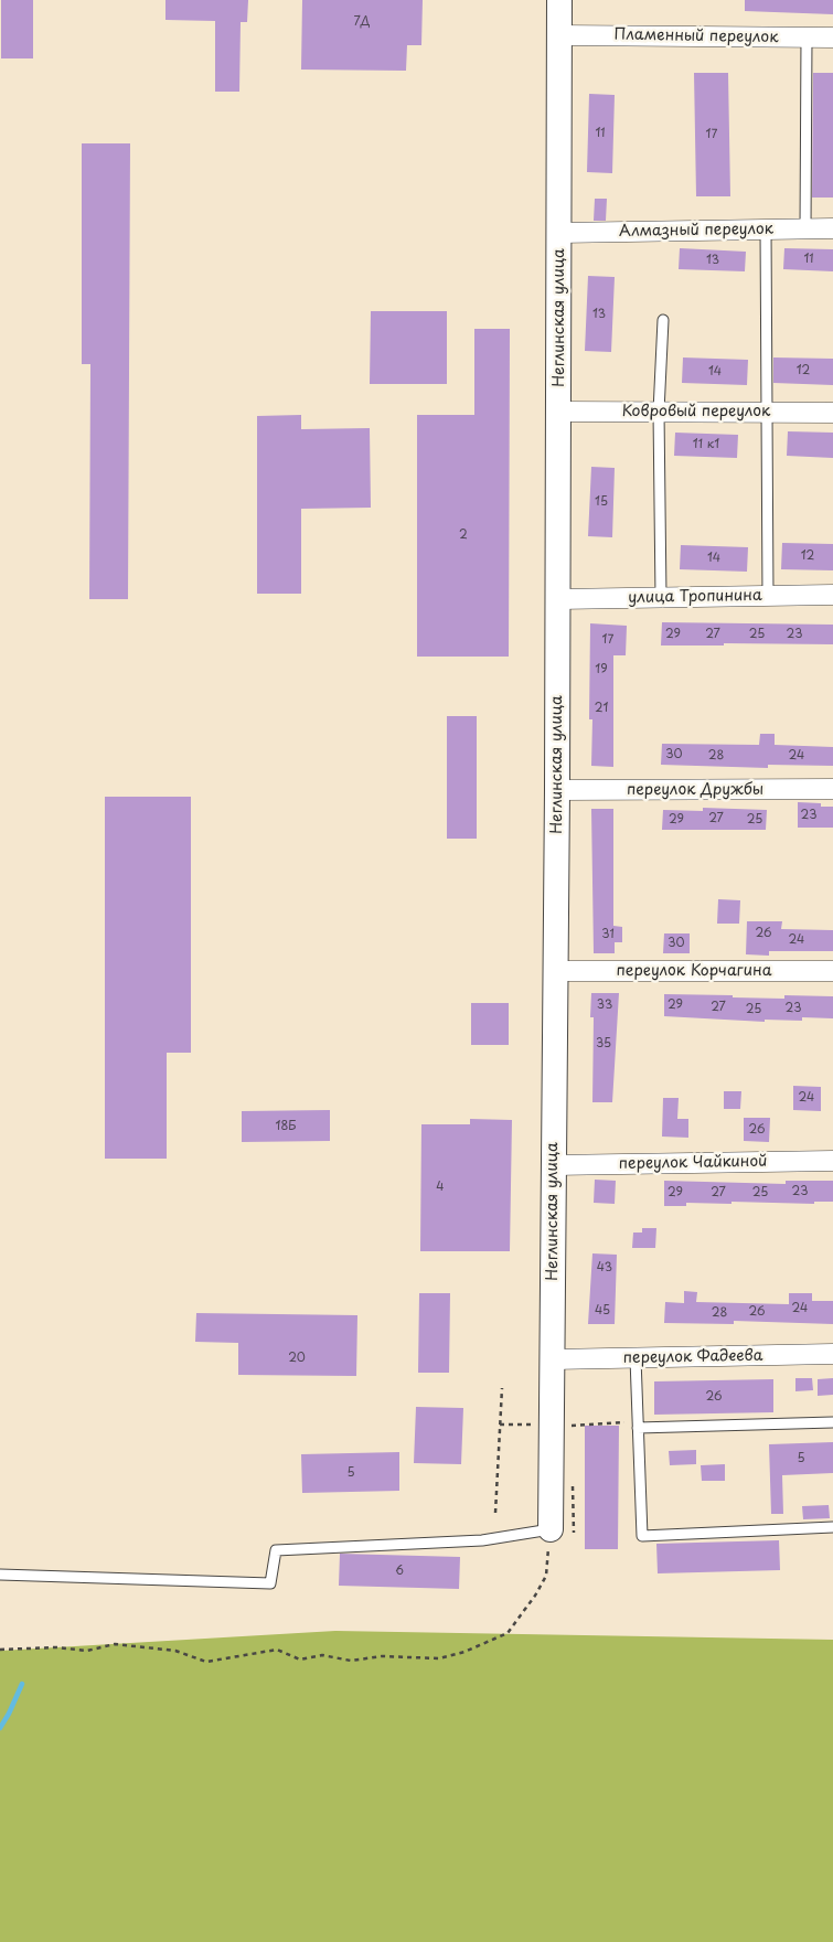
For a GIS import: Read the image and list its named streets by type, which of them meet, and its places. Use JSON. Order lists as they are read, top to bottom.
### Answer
{
  "streets": {
    "street": [
      "Пламенный переулок",
      "Алмазный переулок",
      "Неглинская улица",
      "Ковровый переулок",
      "улица Тропинина",
      "переулок Дружбы",
      "переулок Корчагина",
      "переулок Чайкиной",
      "переулок Фадеева"
    ]
  },
  "crossings": [
    ["Пламенный переулок", "Неглинская улица"],
    ["Алмазный переулок", "Неглинская улица"],
    ["Неглинская улица", "Ковровый переулок"],
    ["Неглинская улица", "улица Тропинина"],
    ["Неглинская улица", "переулок Дружбы"],
    ["Неглинская улица", "переулок Корчагина"],
    ["Неглинская улица", "переулок Чайкиной"],
    ["Неглинская улица", "переулок Фадеева"]
  ],
  "house_numbers": [
    "7Д",
    "11",
    "17",
    "11",
    "13",
    "13",
    "12",
    "14",
    "11 к1",
    "15",
    "2",
    "12",
    "14",
    "29",
    "27",
    "25",
    "23",
    "17",
    "19",
    "21",
    "30",
    "28",
    "24",
    "23",
    "27",
    "29",
    "25",
    "26",
    "31",
    "24",
    "30",
    "33",
    "29",
    "27",
    "23",
    "25",
    "35",
    "24",
    "18Б",
    "26",
    "4",
    "23",
    "29",
    "27",
    "25",
    "43",
    "24",
    "45",
    "26",
    "28",
    "20",
    "26",
    "5",
    "5",
    "6"
  ]
}
